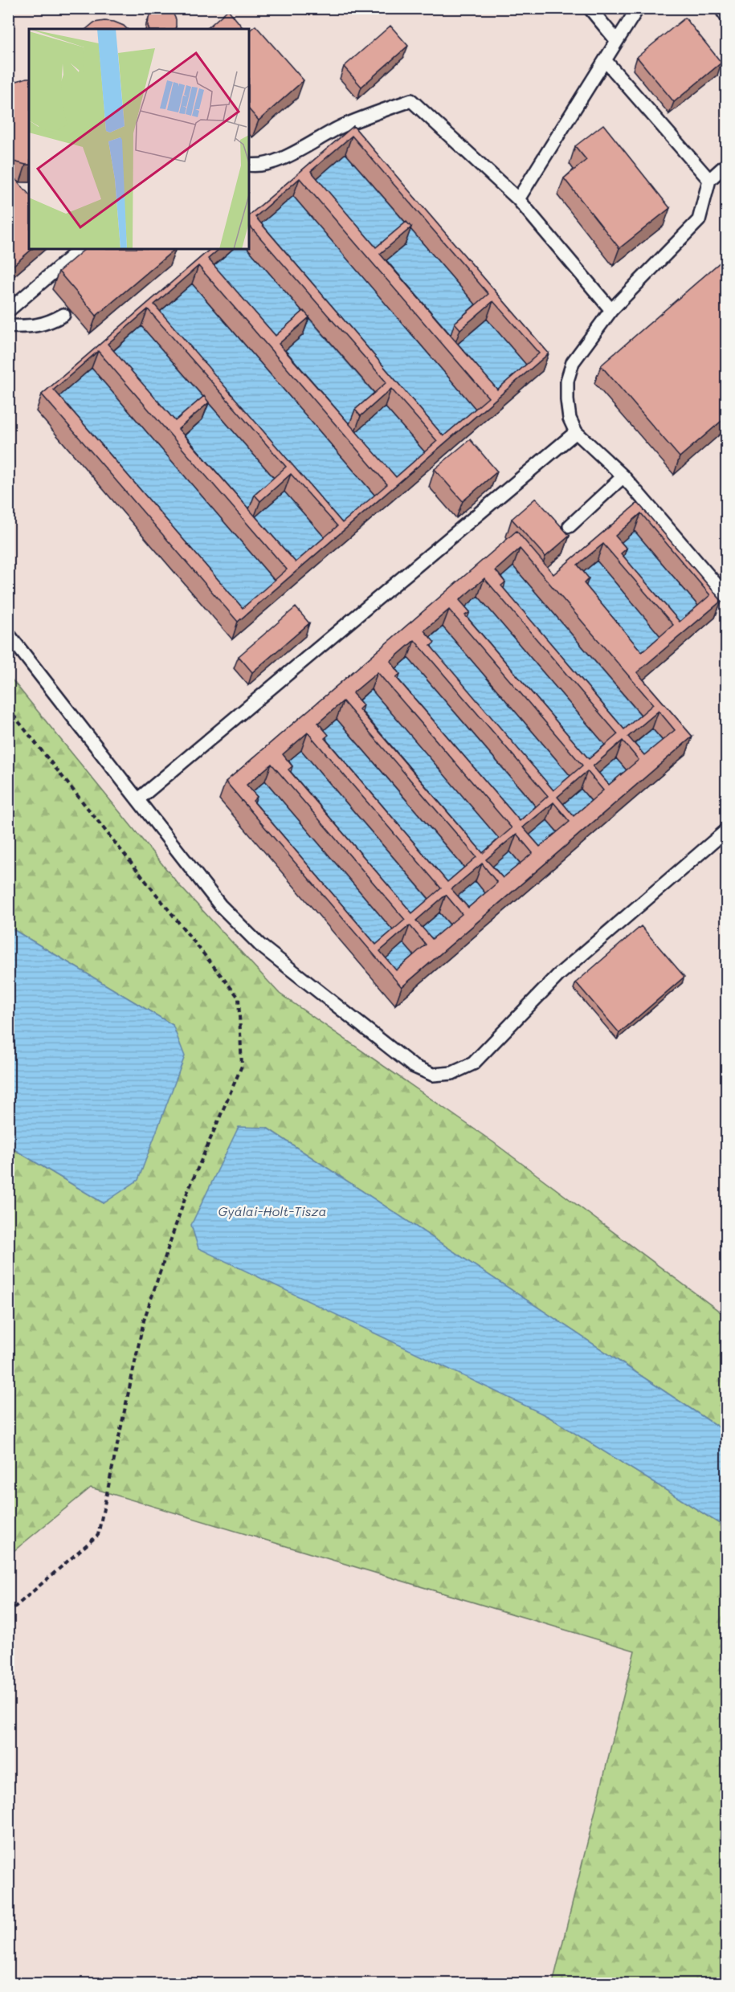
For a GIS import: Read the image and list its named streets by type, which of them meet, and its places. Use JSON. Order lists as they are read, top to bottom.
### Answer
{
  "water": ["Gyálai-Holt-Tisza"]
}
